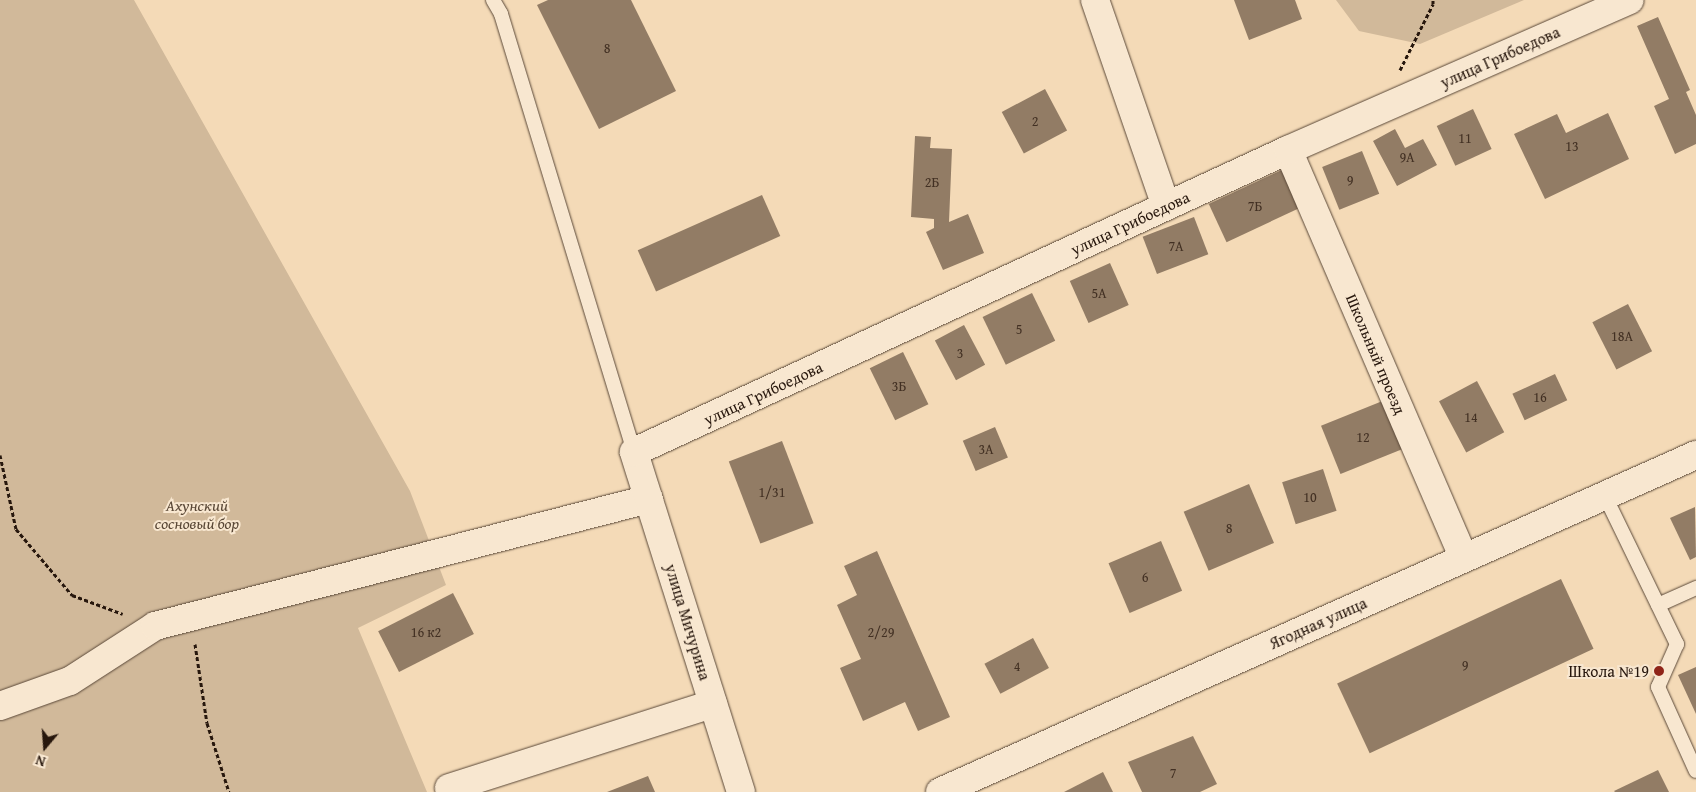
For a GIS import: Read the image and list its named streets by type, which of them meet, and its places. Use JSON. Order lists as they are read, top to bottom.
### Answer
{
  "streets": {
    "street": [
      "улица Грибоедова",
      "Школьный проезд",
      "улица Мичурина",
      "Ягодная улица"
    ]
  },
  "crossings": [
    ["улица Грибоедова", "Школьный проезд"],
    ["улица Грибоедова", "улица Мичурина"],
    ["Школьный проезд", "Ягодная улица"]
  ],
  "parks": ["Ахунский сосновый бор"],
  "places": ["Школа №19"],
  "house_numbers": [
    "8",
    "2",
    "11",
    "13",
    "9А",
    "9",
    "2Б",
    "7Б",
    "7А",
    "5А",
    "5",
    "18А",
    "3",
    "3Б",
    "16",
    "14",
    "12",
    "3А",
    "1/31",
    "10",
    "8",
    "6",
    "16 к2",
    "2/29",
    "9",
    "4",
    "7"
  ],
  "north": "bottom"
}
